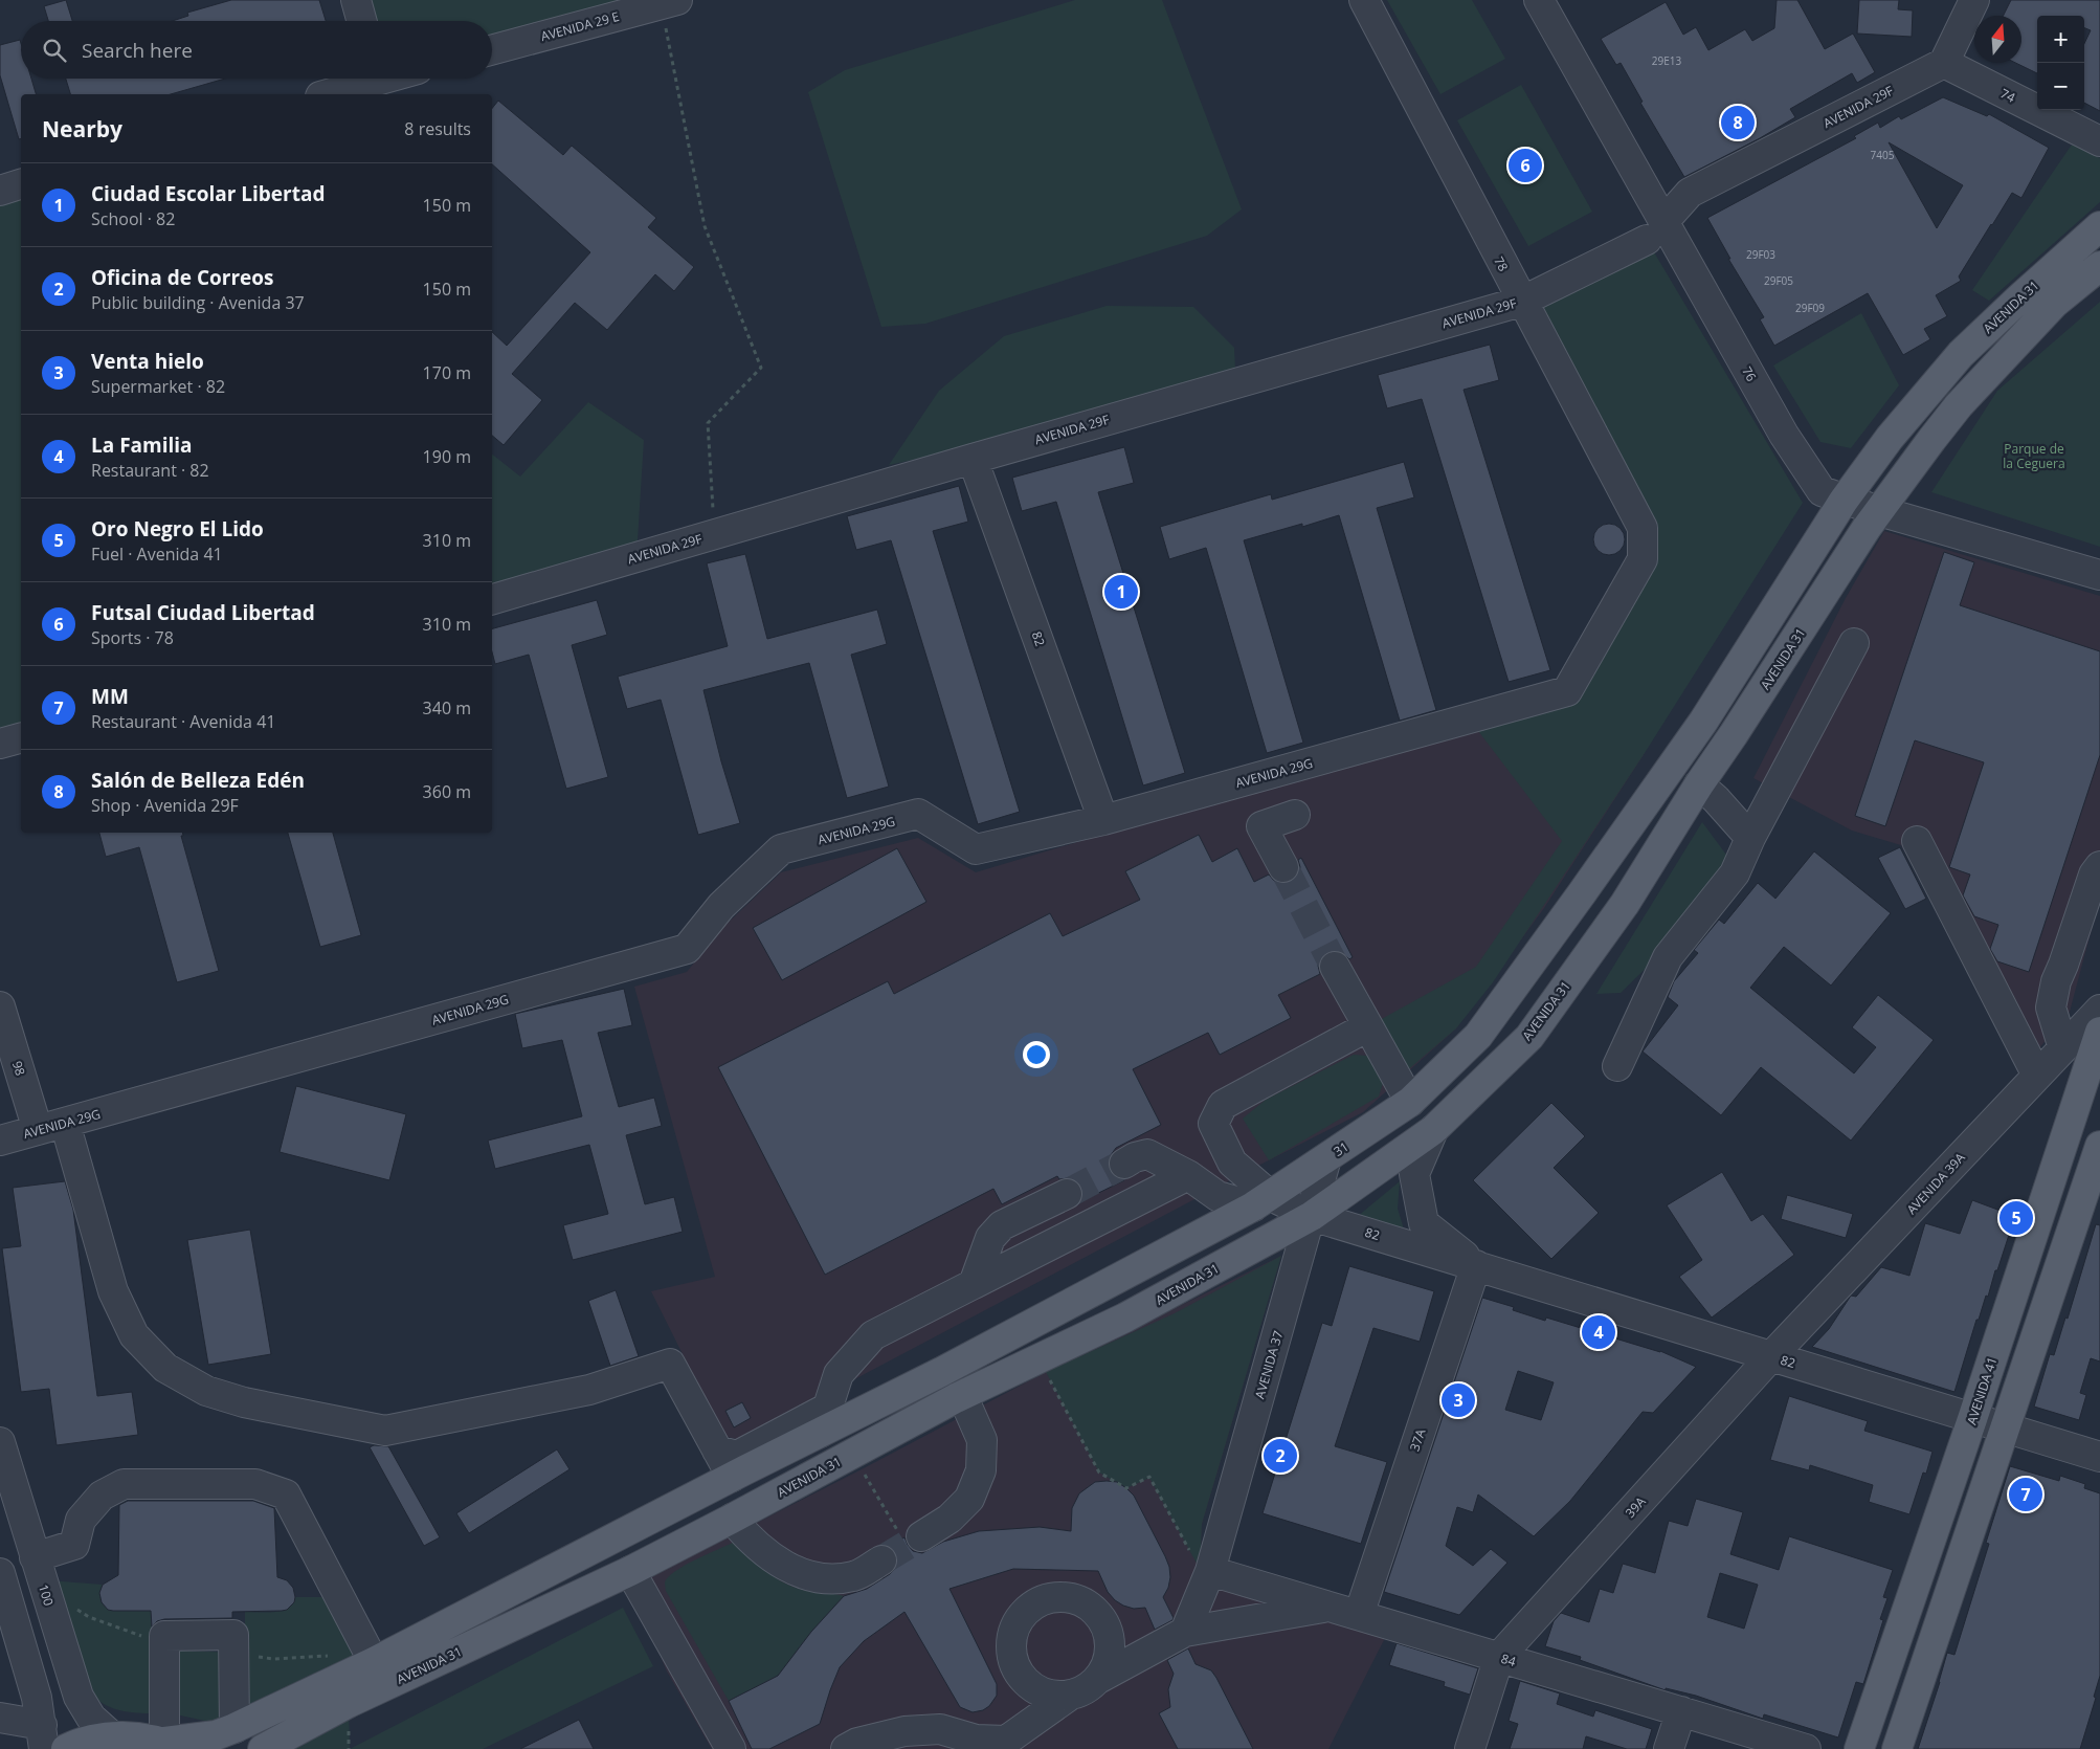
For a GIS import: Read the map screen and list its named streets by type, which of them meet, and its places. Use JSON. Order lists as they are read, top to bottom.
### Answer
{
  "streets": {
    "main road": ["AVENIDA 31", "31", "AVENIDA 41"],
    "street": [
      "AVENIDA 29 E",
      "74",
      "AVENIDA 29F",
      "78",
      "76",
      "82",
      "AVENIDA 29G",
      "98",
      "AVENIDA 39A",
      "AVENIDA 37",
      "37A",
      "39A",
      "100",
      "84"
    ]
  },
  "crossings": [
    ["74", "AVENIDA 29F"],
    ["AVENIDA 29F", "78"],
    ["AVENIDA 29F", "76"],
    ["AVENIDA 29F", "82"],
    ["78", "AVENIDA 29G"],
    ["AVENIDA 31", "76"],
    ["AVENIDA 31", "82"],
    ["AVENIDA 31", "31"],
    ["AVENIDA 31", "AVENIDA 37"],
    ["AVENIDA 31", "100"],
    ["82", "AVENIDA 29G"],
    ["82", "31"],
    ["82", "AVENIDA 39A"],
    ["82", "AVENIDA 37"],
    ["82", "AVENIDA 41"],
    ["82", "37A"],
    ["82", "39A"],
    ["AVENIDA 29G", "98"],
    ["31", "AVENIDA 37"],
    ["AVENIDA 39A", "39A"],
    ["AVENIDA 37", "84"],
    ["37A", "84"],
    ["39A", "84"]
  ],
  "parks": ["Parque de la Ceguera"],
  "house_numbers": [
    "29E13",
    "7405",
    "29F03",
    "29F05",
    "29F09"
  ],
  "north": "top",
  "page": {
    "map_buttons": ["+", "−"],
    "search": "Search here",
    "heading": ["Nearby", "8 results"],
    "pins": [
      "8",
      "6",
      "1",
      "5",
      "4",
      "3",
      "2",
      "7"
    ],
    "list": [
      {
        "mark": "1",
        "name": "Ciudad Escolar Libertad",
        "note": "School · 82",
        "value": "150 m"
      },
      {
        "mark": "2",
        "name": "Oficina de Correos",
        "note": "Public building · Avenida 37",
        "value": "150 m"
      },
      {
        "mark": "3",
        "name": "Venta hielo",
        "note": "Supermarket · 82",
        "value": "170 m"
      },
      {
        "mark": "4",
        "name": "La Familia",
        "note": "Restaurant · 82",
        "value": "190 m"
      },
      {
        "mark": "5",
        "name": "Oro Negro El Lido",
        "note": "Fuel · Avenida 41",
        "value": "310 m"
      },
      {
        "mark": "6",
        "name": "Futsal Ciudad Libertad",
        "note": "Sports · 78",
        "value": "310 m"
      },
      {
        "mark": "7",
        "name": "MM",
        "note": "Restaurant · Avenida 41",
        "value": "340 m"
      },
      {
        "mark": "8",
        "name": "Salón de Belleza Edén",
        "note": "Shop · Avenida 29F",
        "value": "360 m"
      }
    ]
  }
}
